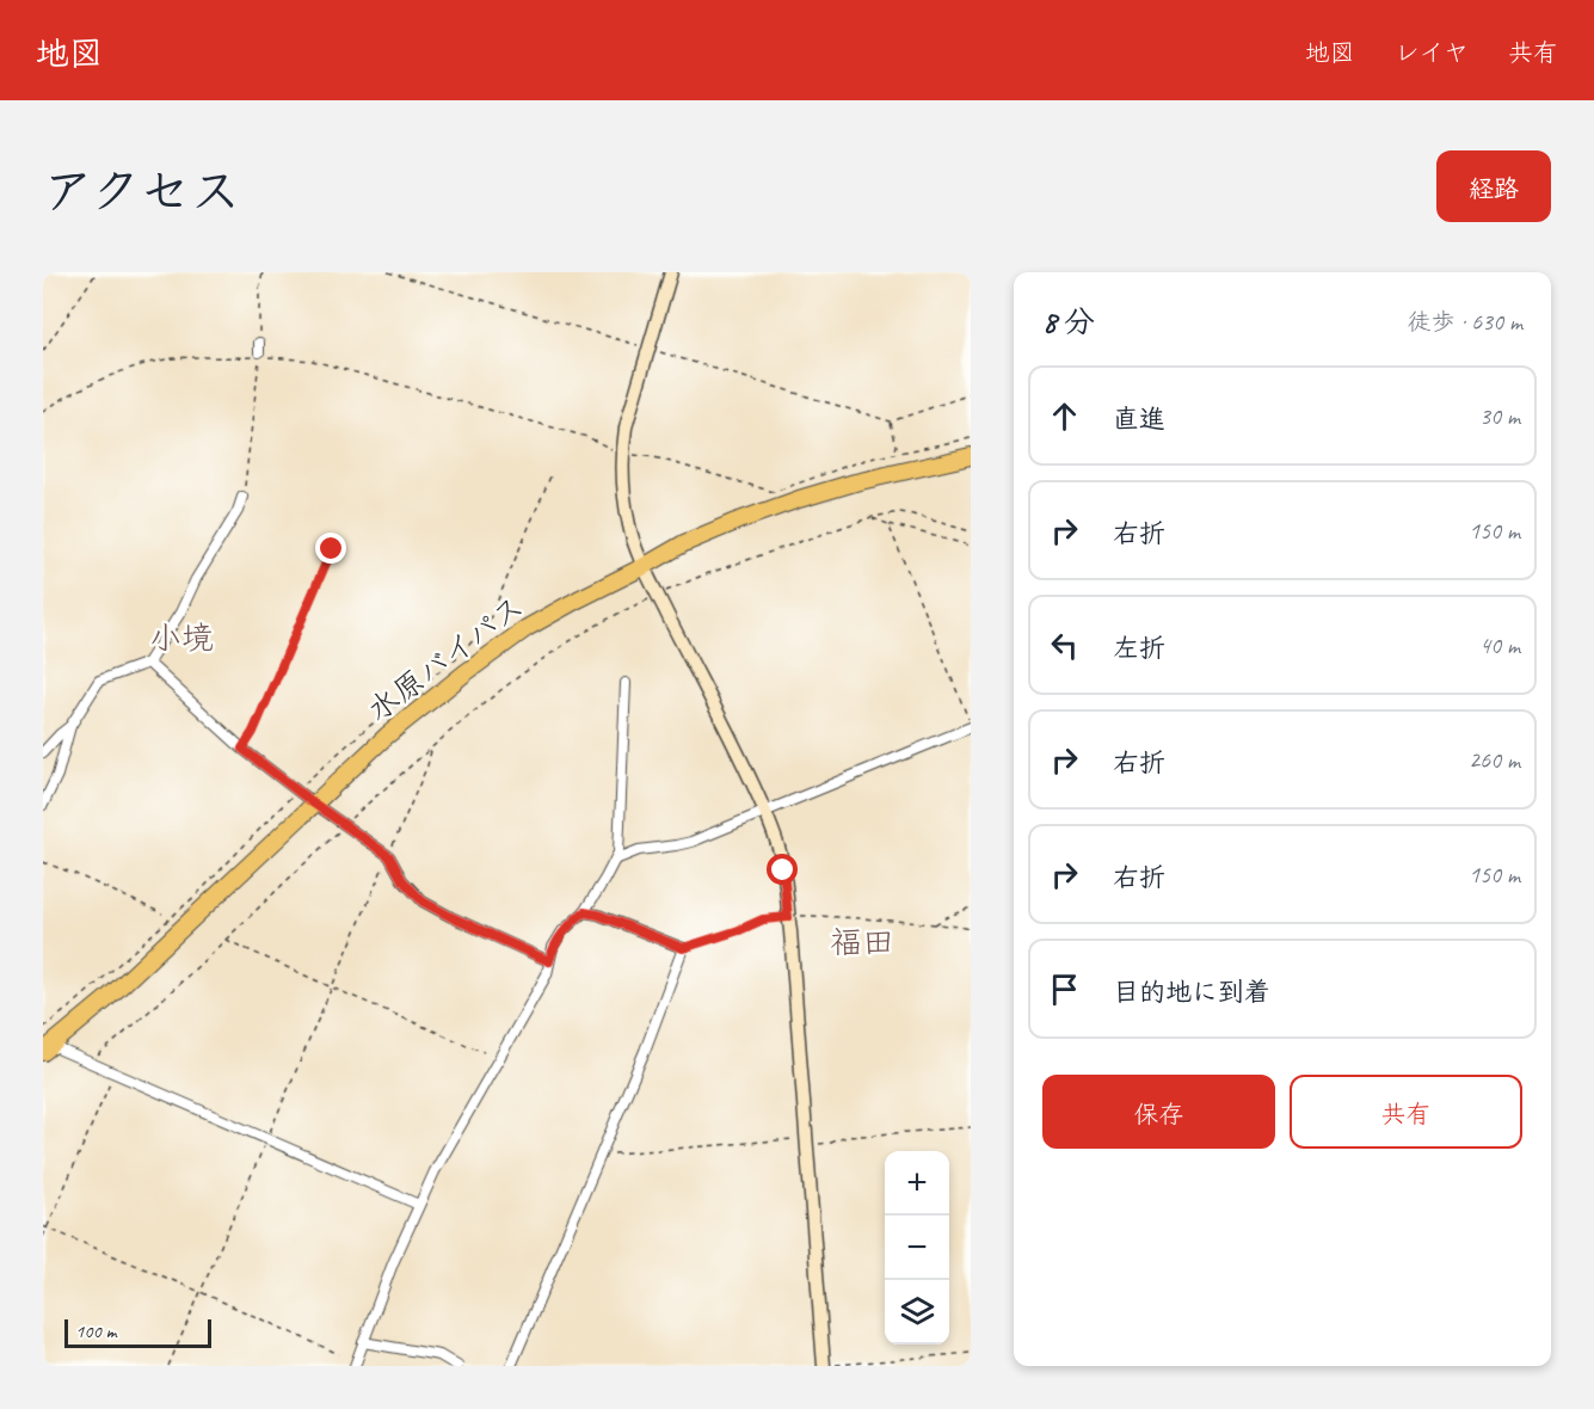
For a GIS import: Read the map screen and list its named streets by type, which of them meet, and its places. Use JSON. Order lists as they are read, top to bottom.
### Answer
{
  "streets": {
    "highway": ["水原バイパス"]
  },
  "districts": ["小境", "福田"],
  "scale_bar": "100 m",
  "page": {
    "header": "地図",
    "nav": ["地図", "レイヤ", "共有"],
    "title": "アクセス",
    "buttons": [
      "経路",
      ["保存", "共有"]
    ],
    "heading": ["8 分", "徒歩 · 630 m"],
    "list": [
      ["直進", "30 m"],
      ["右折", "150 m"],
      ["左折", "40 m"],
      ["右折", "260 m"],
      ["右折", "150 m"],
      "目的地に到着"
    ],
    "map_buttons": ["+", "−"],
    "scale": "100 m"
  }
}
